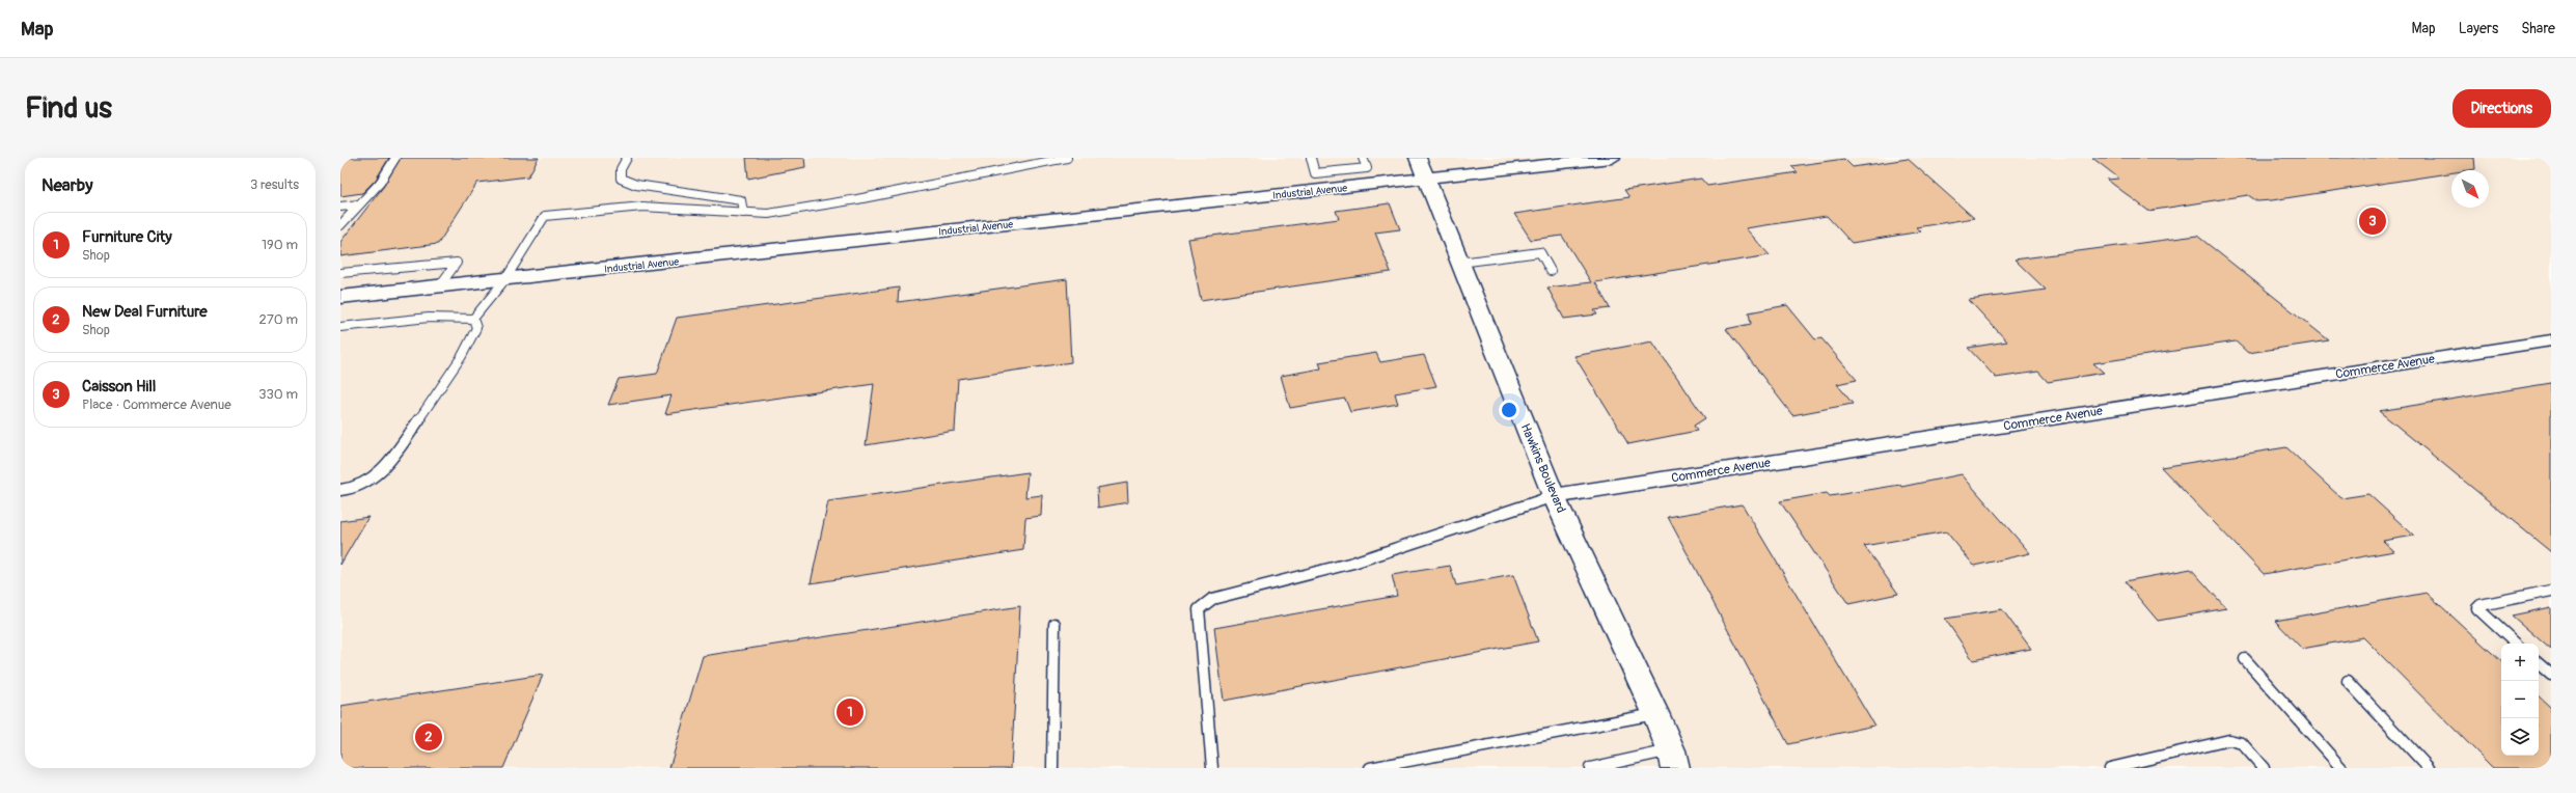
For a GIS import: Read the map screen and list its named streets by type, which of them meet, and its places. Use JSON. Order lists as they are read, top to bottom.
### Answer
{
  "streets": {
    "street": ["Industrial Avenue", "Commerce Avenue", "Hawkins Boulevard"]
  },
  "crossings": [
    ["Industrial Avenue", "Hawkins Boulevard"],
    ["Commerce Avenue", "Hawkins Boulevard"]
  ],
  "north": "bottom right",
  "page": {
    "header": "Map",
    "nav": ["Map", "Layers", "Share"],
    "buttons": "Directions",
    "title": "Find us",
    "heading": ["Nearby", "3 results"],
    "pins": ["3", "1", "2"],
    "list": [
      {
        "mark": "1",
        "name": "Furniture City",
        "note": "Shop",
        "value": "190 m"
      },
      {
        "mark": "2",
        "name": "New Deal Furniture",
        "note": "Shop",
        "value": "270 m"
      },
      {
        "mark": "3",
        "name": "Caisson Hill",
        "note": "Place · Commerce Avenue",
        "value": "330 m"
      }
    ],
    "map_buttons": ["+", "−"]
  }
}
